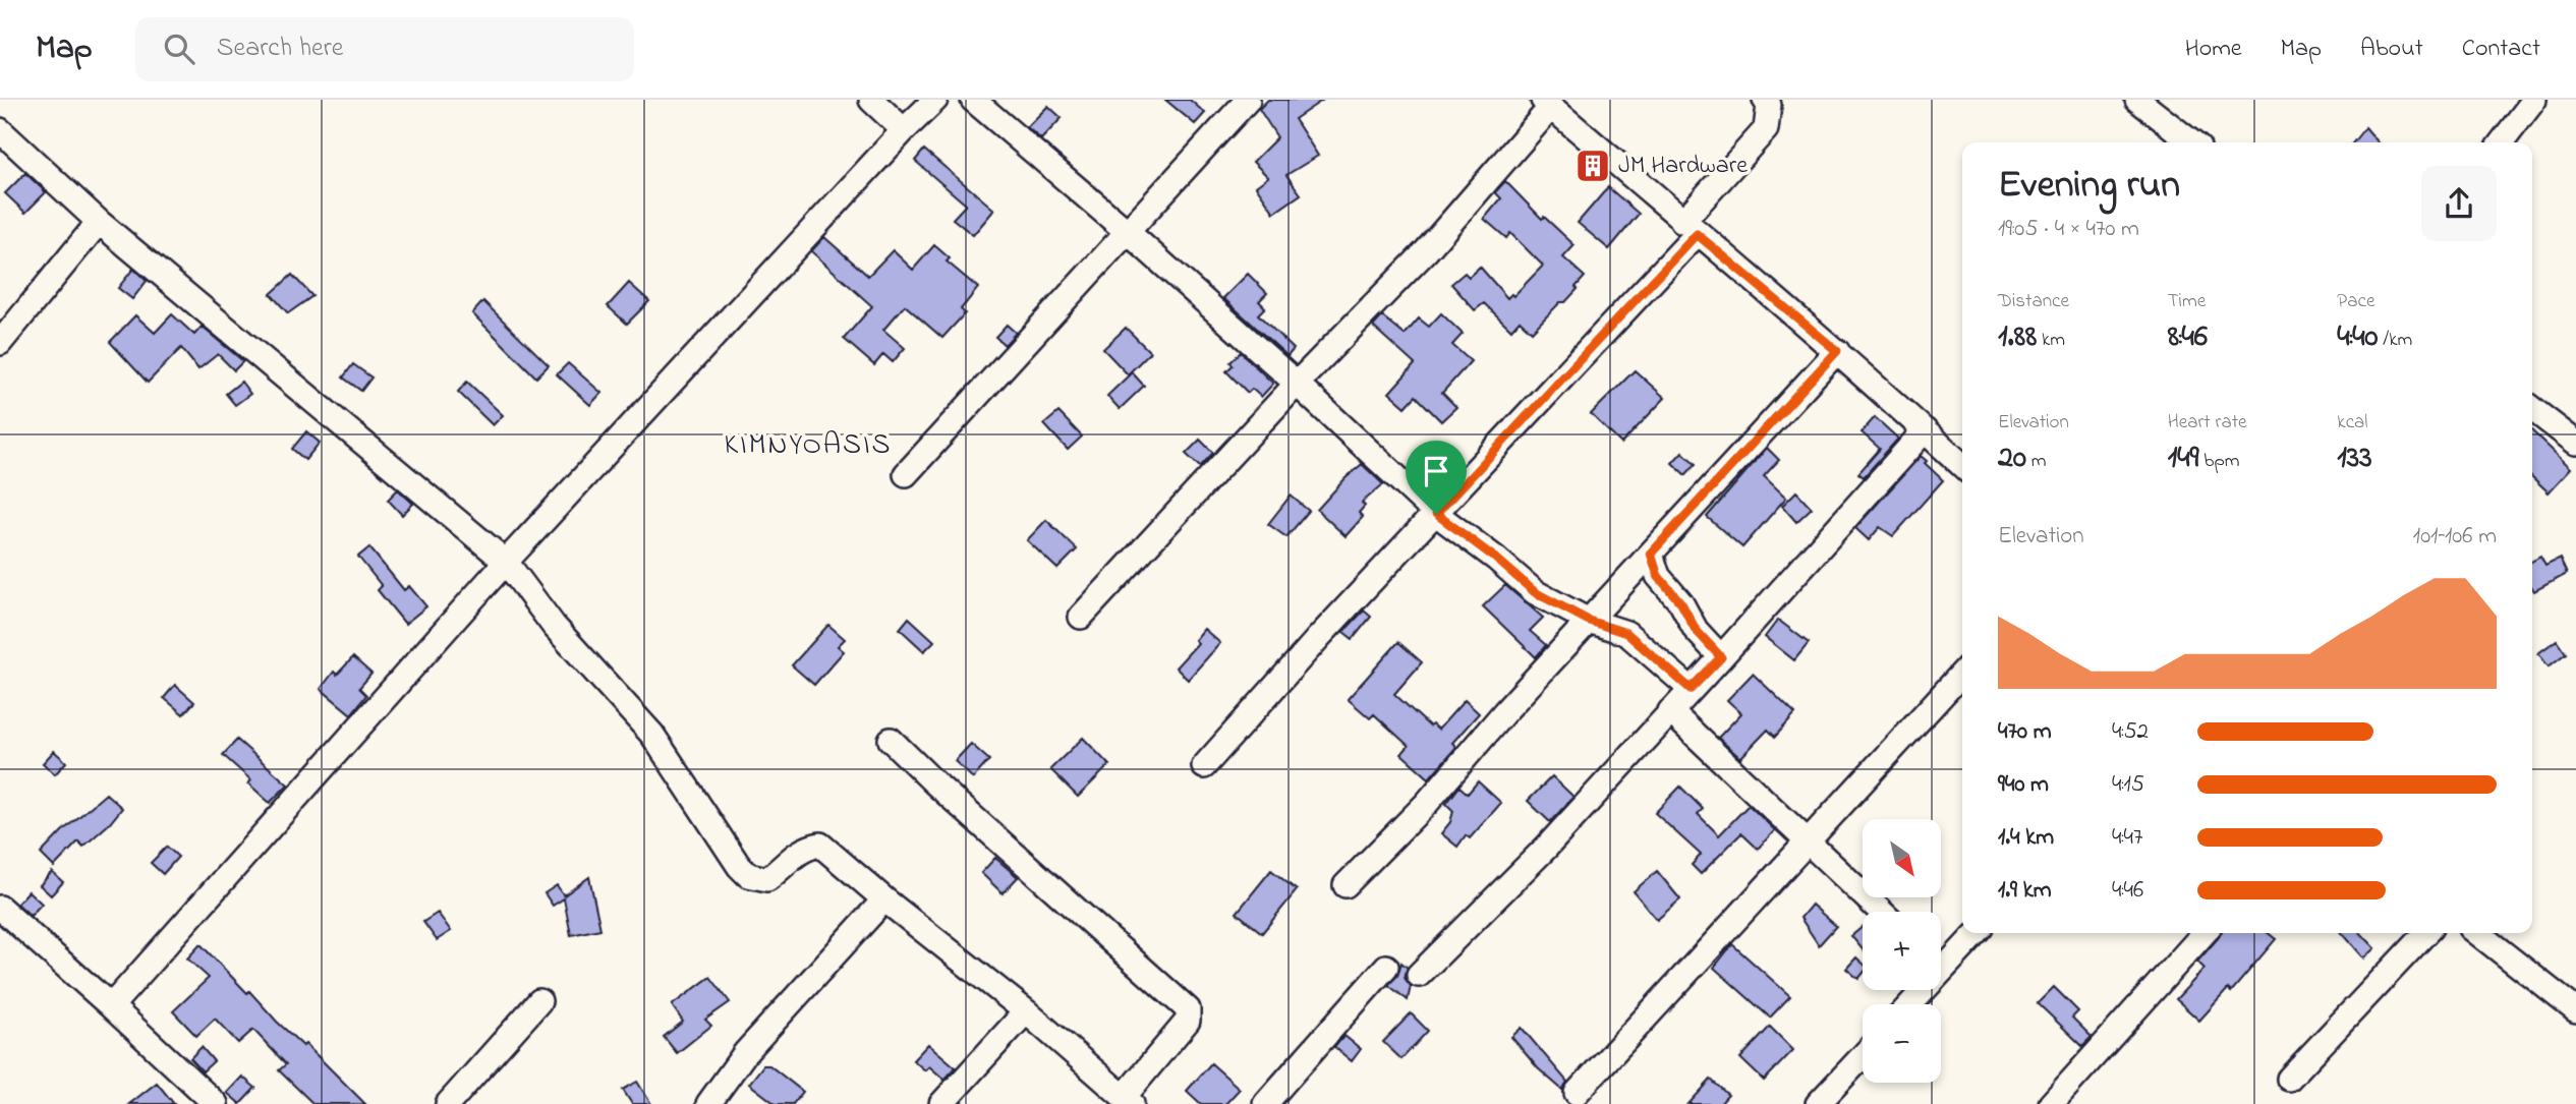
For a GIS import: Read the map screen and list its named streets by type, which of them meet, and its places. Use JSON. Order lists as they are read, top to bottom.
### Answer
{
  "districts": ["KIMNYOASIS"],
  "places": {
    "building": ["JM Hardware"]
  },
  "north": "bottom right",
  "page": {
    "header": "Map",
    "search": "Search here",
    "nav": [
      "Home",
      "Map",
      "About",
      "Contact"
    ],
    "heading": ["Evening run", "19:05 · 4 × 470 m"],
    "stats": [
      ["Distance", "1.88 km"],
      ["Time", "8:46"],
      ["Pace", "4:40 /km"],
      ["Elevation", "20 m"],
      ["Heart rate", "149 bpm"],
      ["kcal", "133"]
    ],
    "chart": ["Elevation", "101–106 m"],
    "list": [
      {
        "name": "470 m",
        "note": "4:52"
      },
      {
        "name": "940 m",
        "note": "4:15"
      },
      {
        "name": "1.4 km",
        "note": "4:47"
      },
      {
        "name": "1.9 km",
        "note": "4:46"
      }
    ],
    "map_buttons": ["+", "−"]
  }
}
